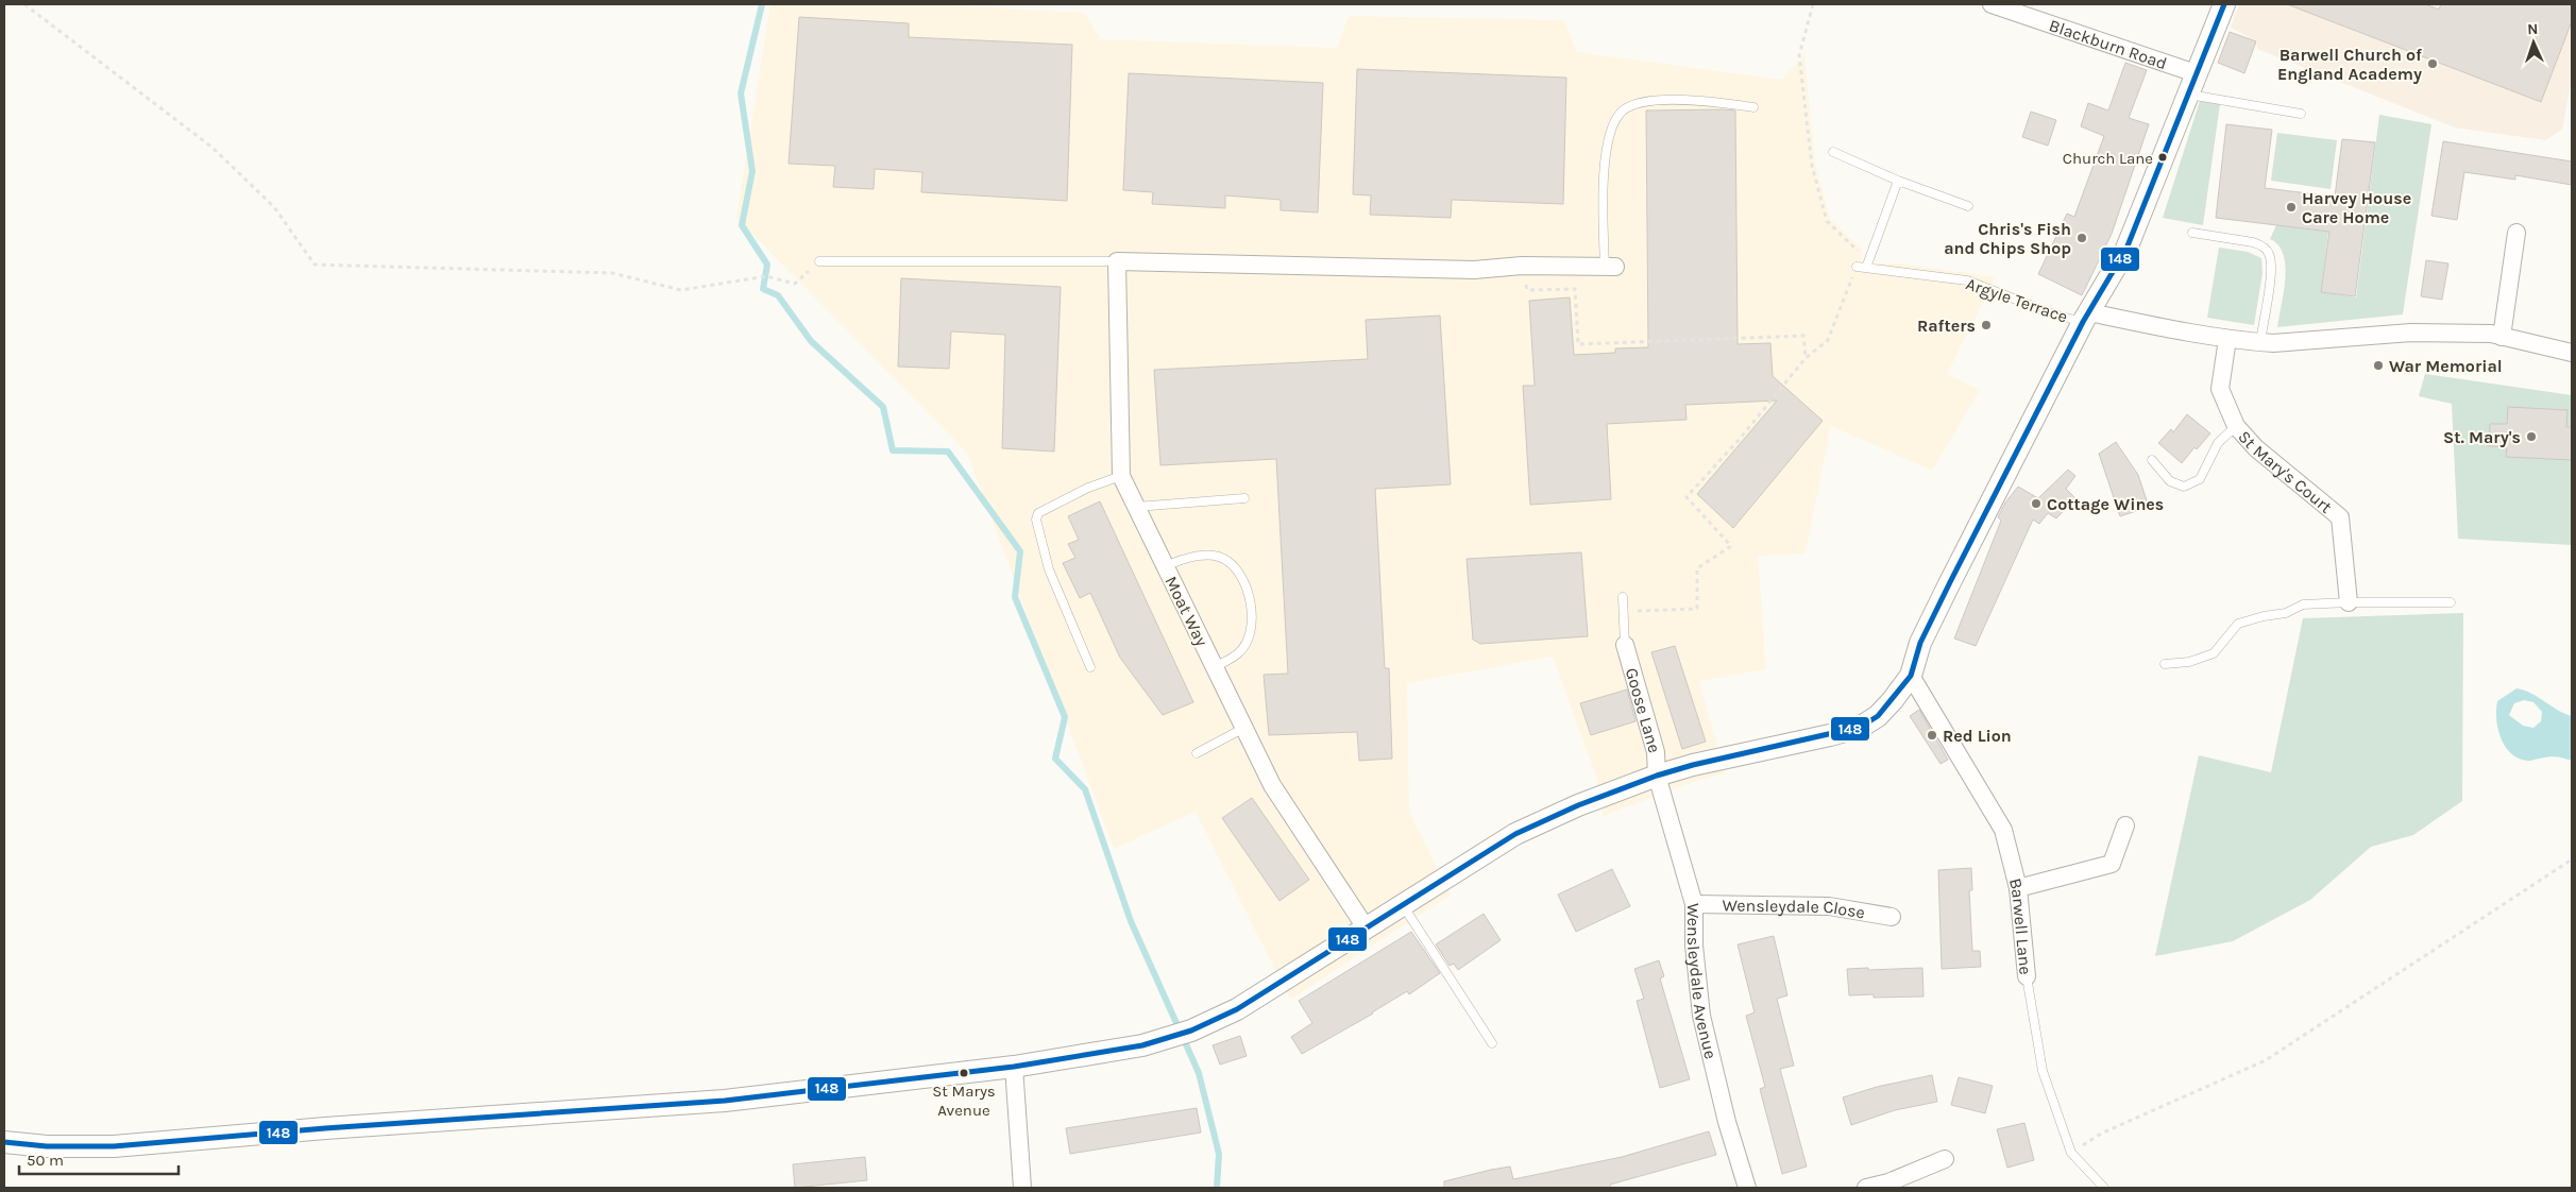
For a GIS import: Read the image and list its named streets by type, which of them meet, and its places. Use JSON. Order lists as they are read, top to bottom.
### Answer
{
  "streets": {
    "street": [
      "Blackburn Road",
      "St Mary's Court",
      "Moat Way",
      "Goose Lane",
      "Wensleydale Close",
      "Barwell Lane",
      "Wensleydale Avenue"
    ],
    "lane": ["Argyle Terrace"]
  },
  "crossings": [
    ["Goose Lane", "Wensleydale Avenue"],
    ["Wensleydale Close", "Wensleydale Avenue"]
  ],
  "places": [
    "Barwell Church of England Academy",
    "Church Lane",
    "Harvey House Care Home",
    "Chris's Fish and Chips Shop",
    "Rafters",
    "War Memorial",
    "St. Mary's",
    "Cottage Wines",
    "Red Lion",
    "St Marys Avenue"
  ],
  "lines": ["transit line 148"],
  "scale_bar": "50 m",
  "north": "top"
}
